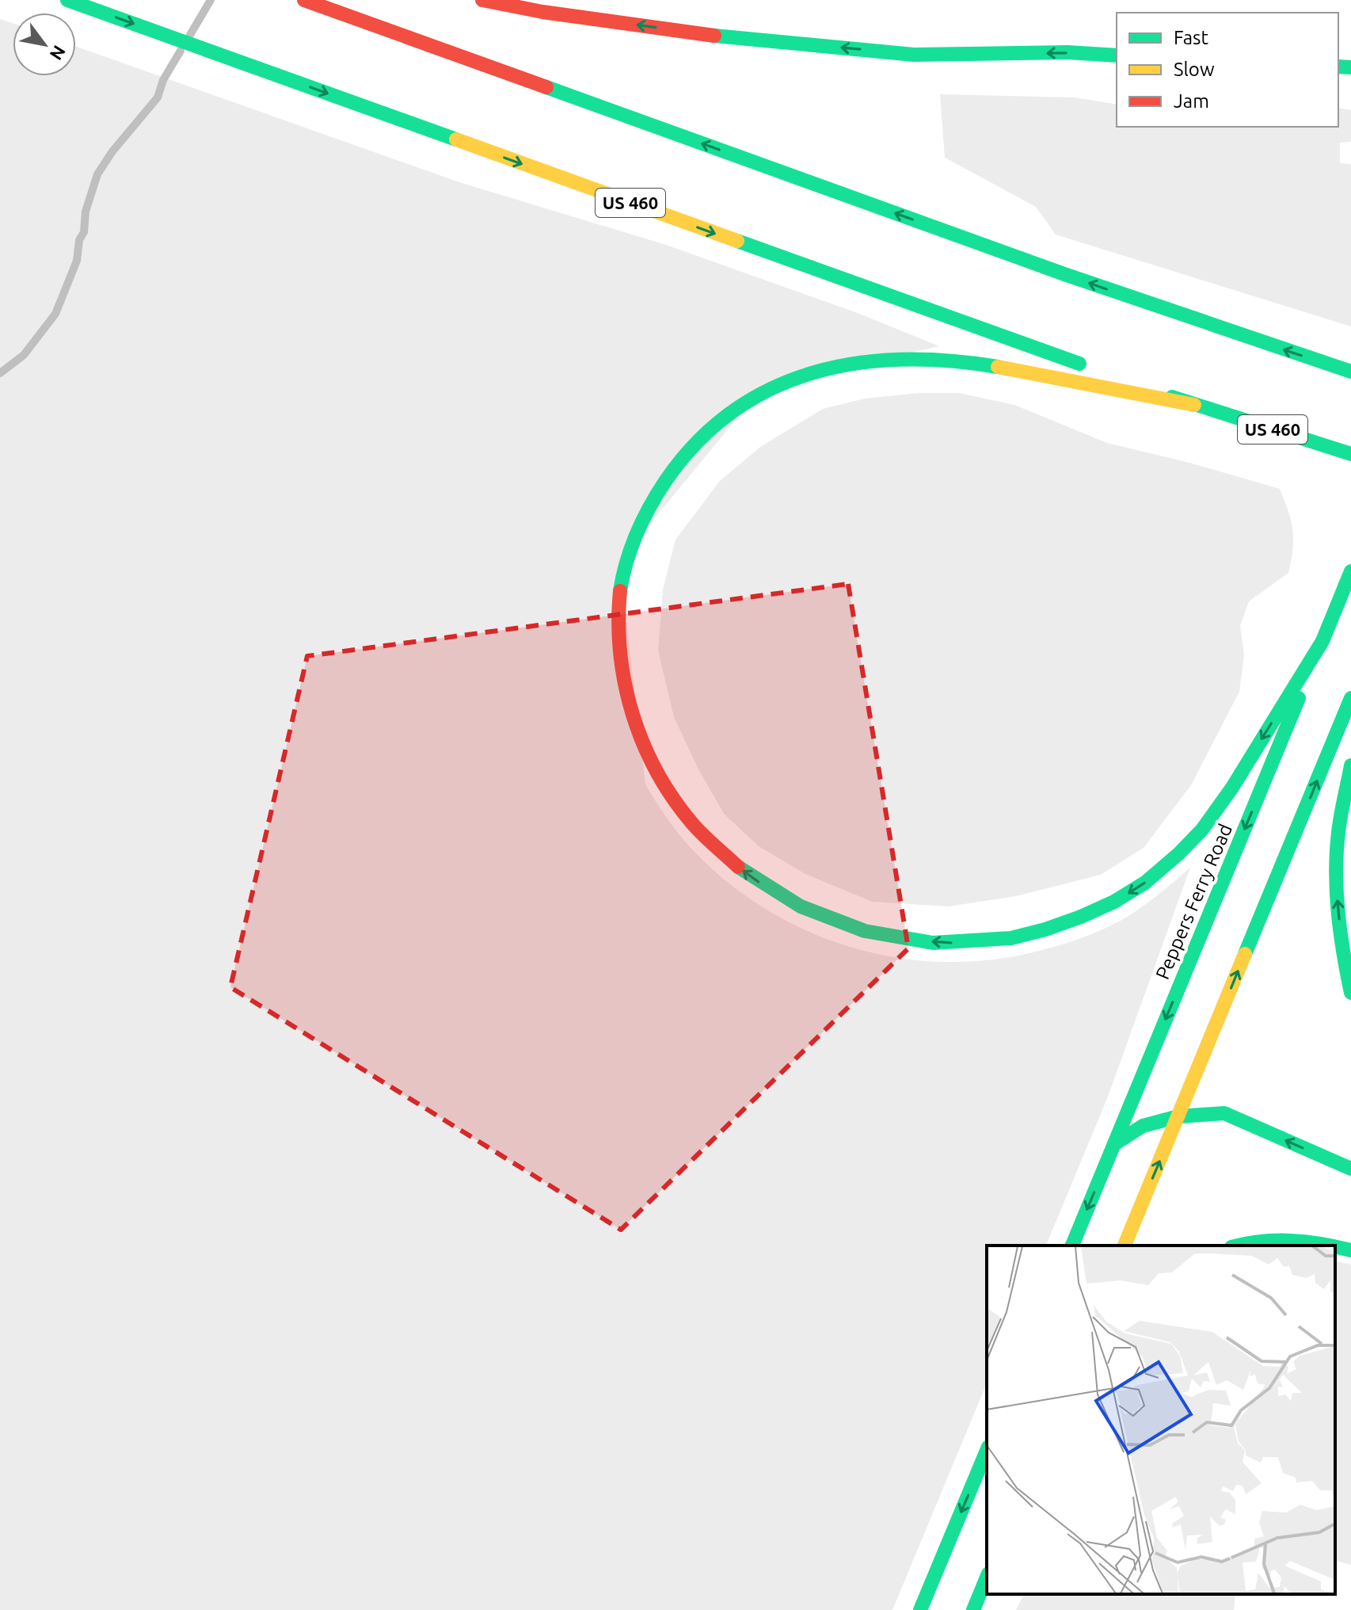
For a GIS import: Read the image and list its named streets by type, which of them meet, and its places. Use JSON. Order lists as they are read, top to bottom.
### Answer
{
  "streets": {
    "main road": ["US 460", "Peppers Ferry Road"]
  },
  "legend": ["Fast", "Slow", "Jam"],
  "north": "bottom right"
}
